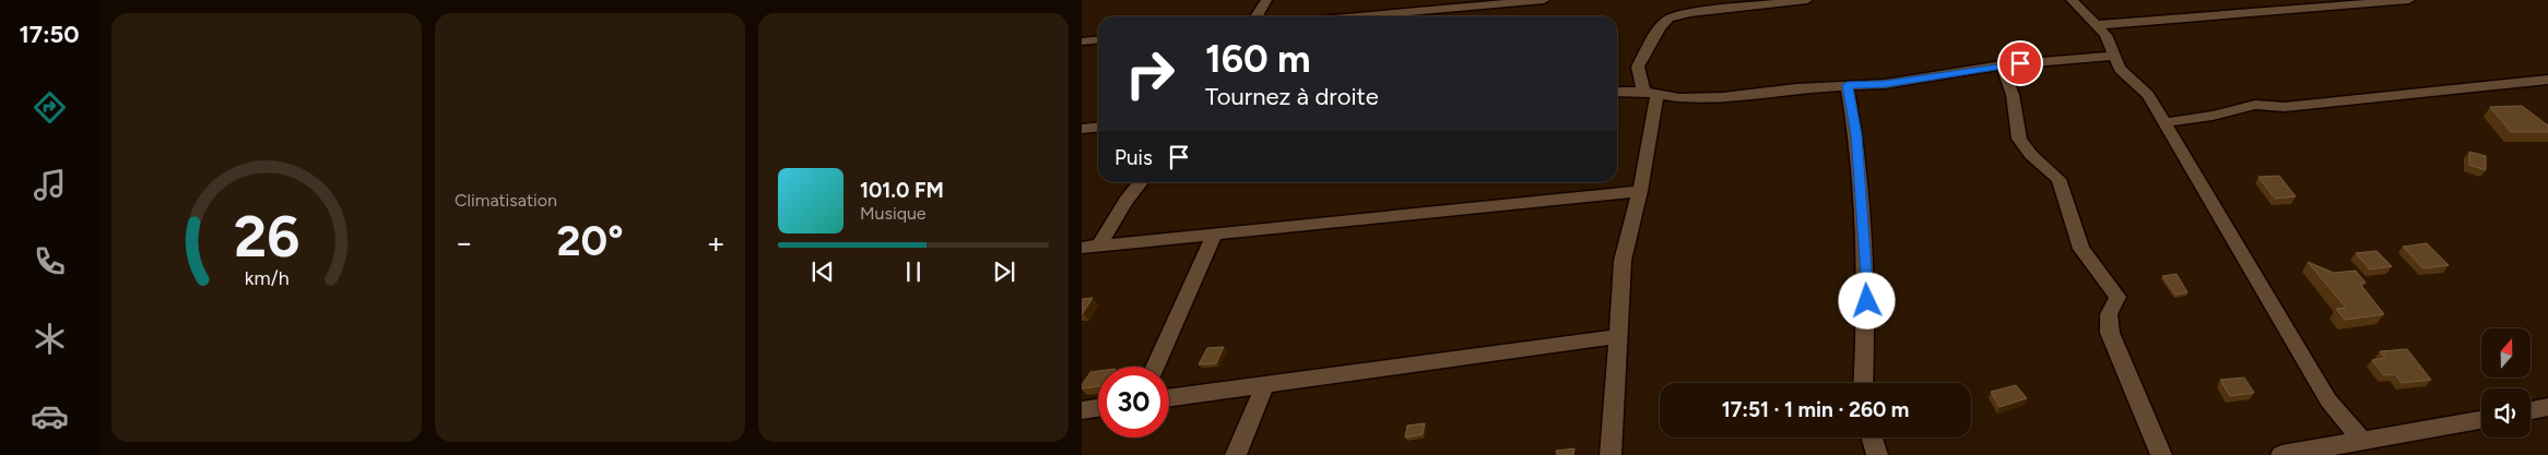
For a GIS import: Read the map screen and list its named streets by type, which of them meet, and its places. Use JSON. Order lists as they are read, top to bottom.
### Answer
{
  "north": "top",
  "page": {
    "tabs": "17:50",
    "tile": "Climatisation",
    "turn": ["160 m", "Tournez à droite"],
    "then": "Puis",
    "song": ["101.0 FM", "Musique"],
    "heat": ["−", "20°", "+"],
    "limit": "30",
    "trip": "17:51 · 1 min · 260 m",
    "gauge": ["26", "km/h"]
  }
}
